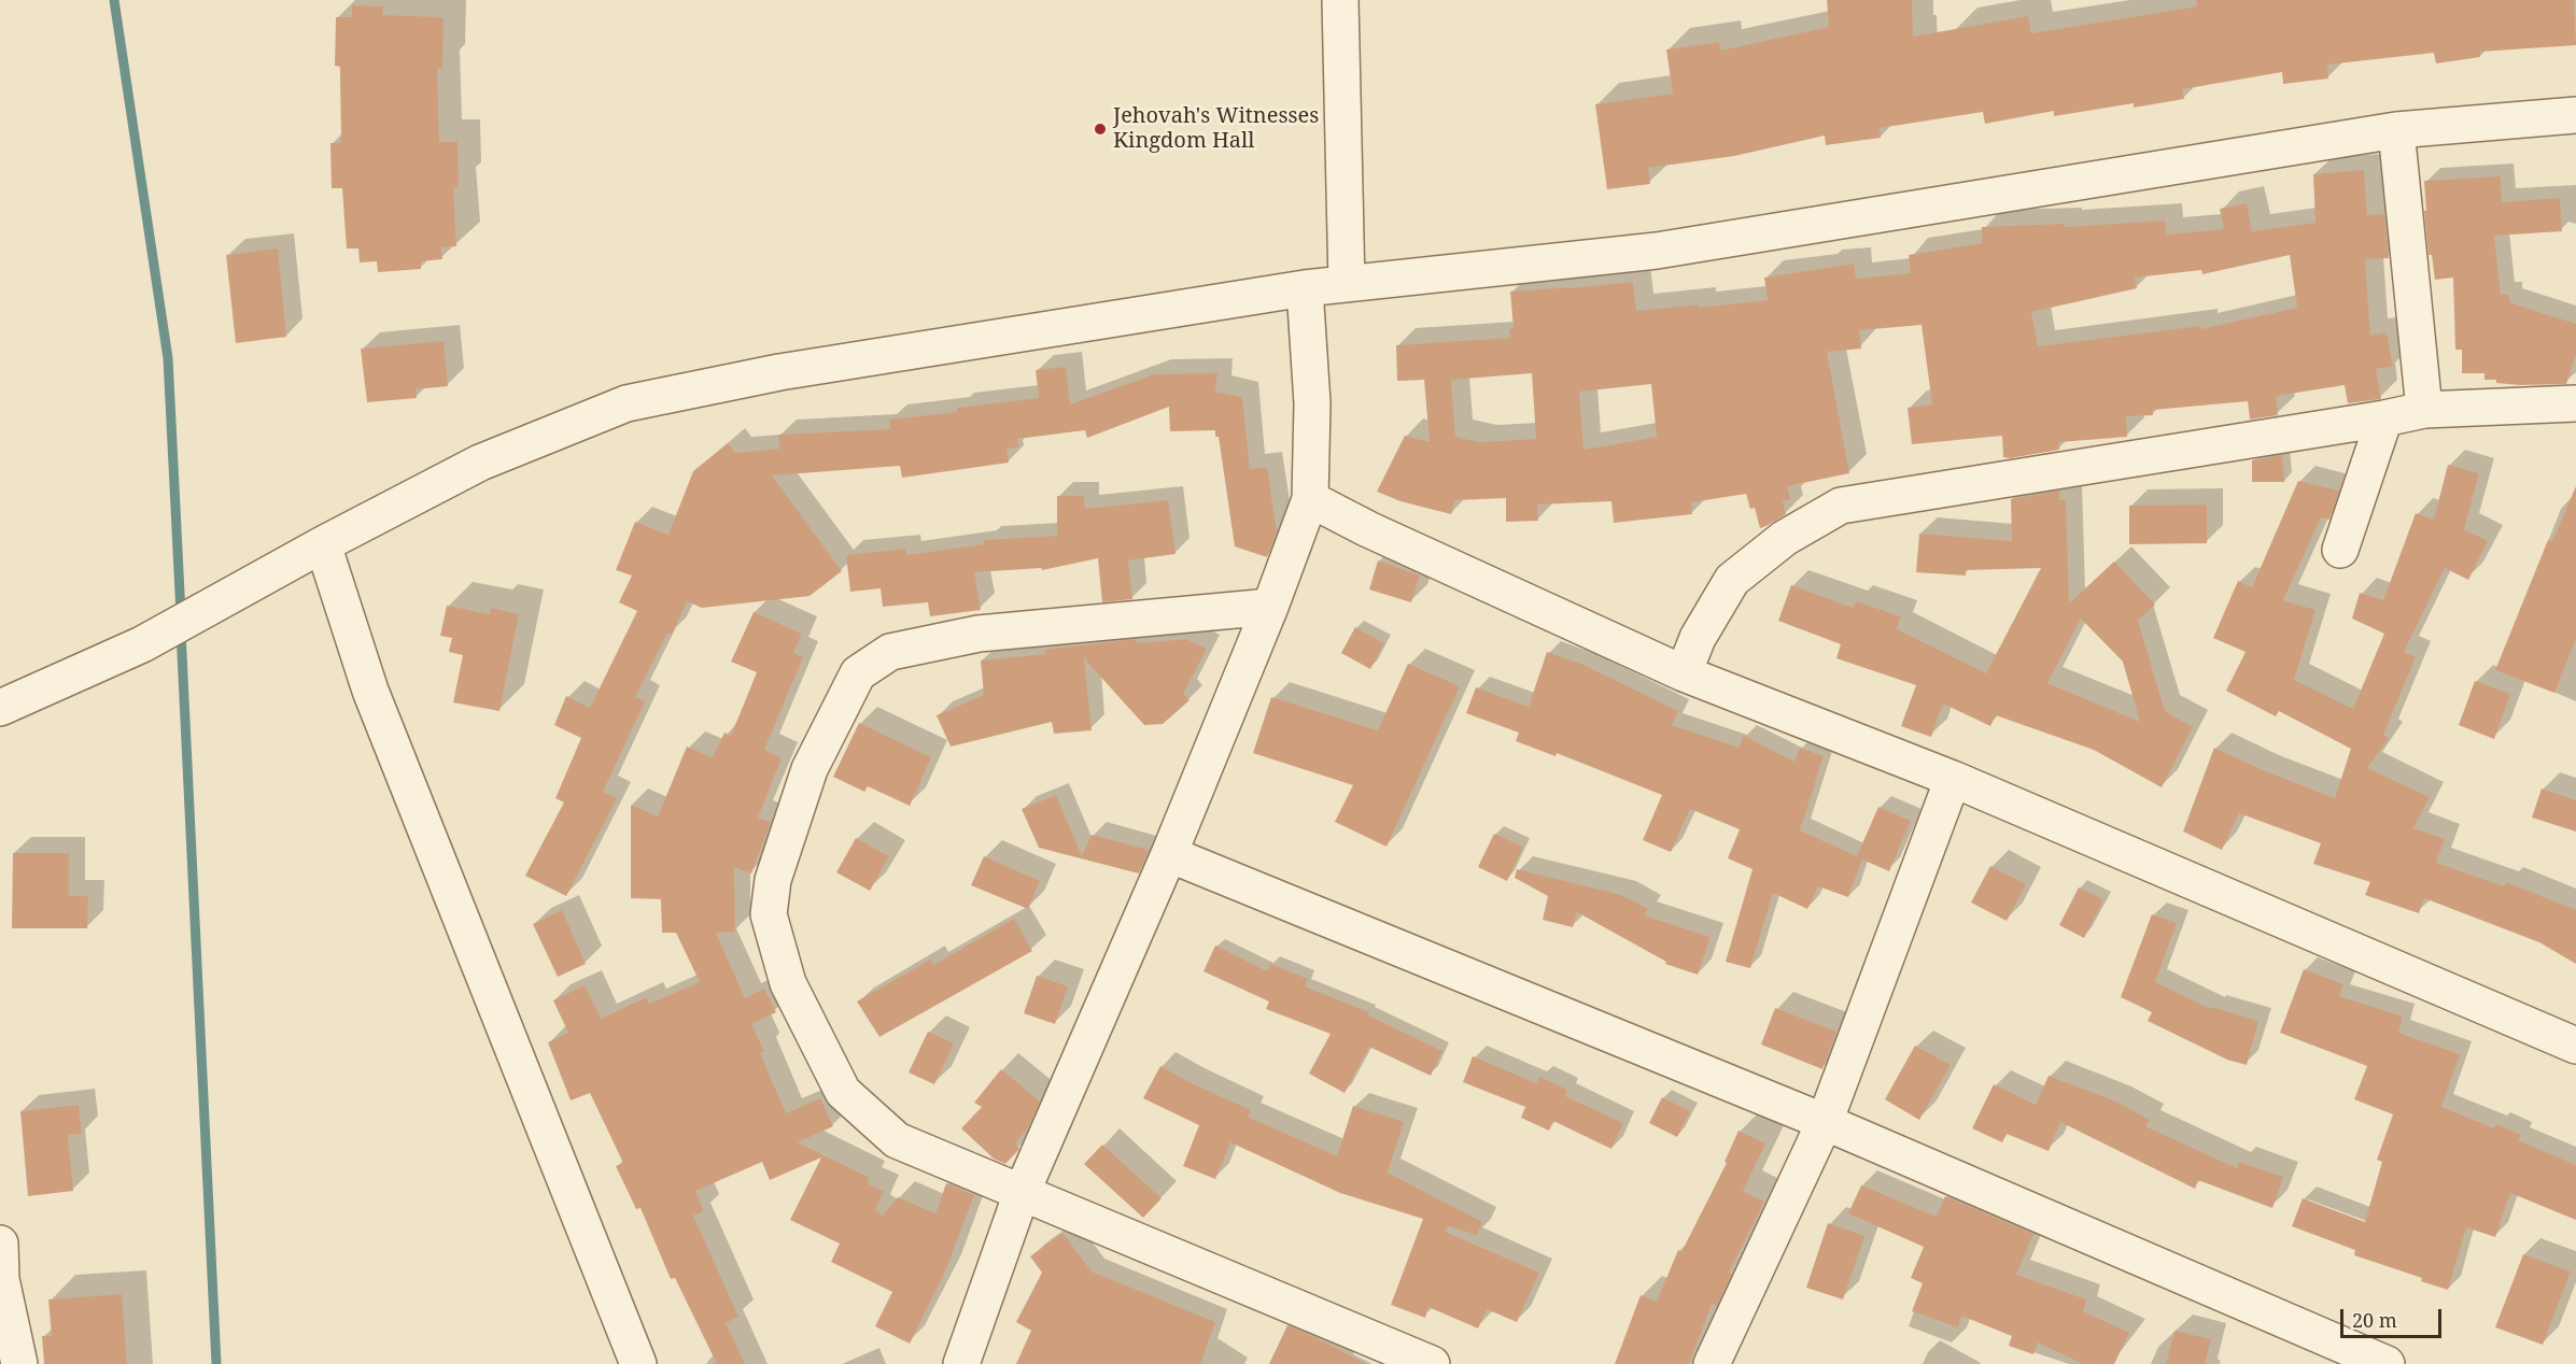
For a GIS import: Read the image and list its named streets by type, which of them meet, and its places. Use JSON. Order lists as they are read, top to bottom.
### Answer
{
  "places": ["Jehovah's Witnesses Kingdom Hall"],
  "scale_bar": "20 m"
}
